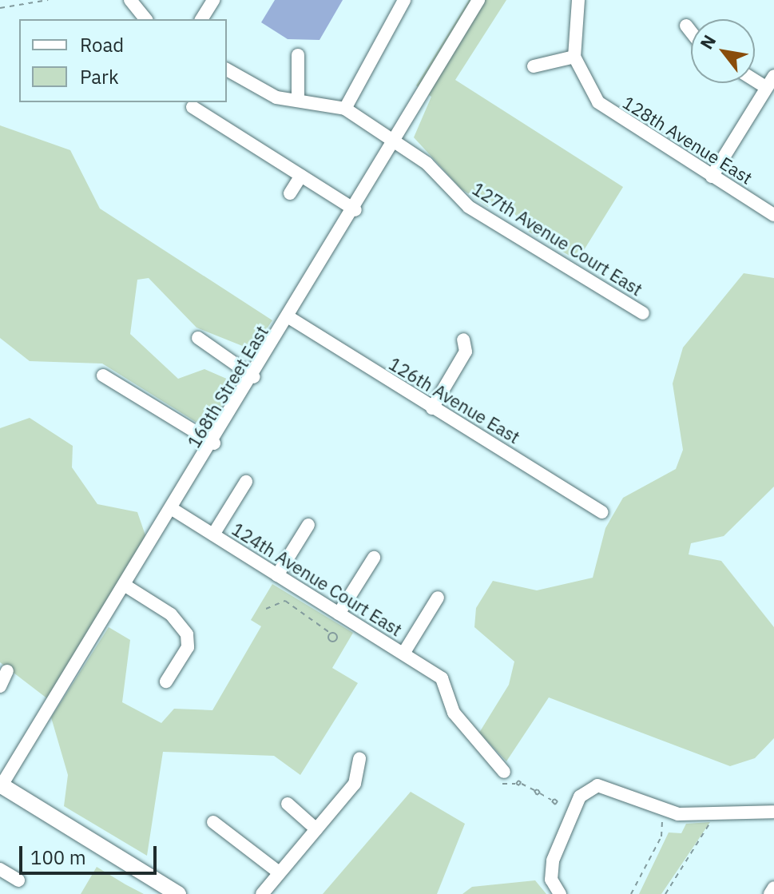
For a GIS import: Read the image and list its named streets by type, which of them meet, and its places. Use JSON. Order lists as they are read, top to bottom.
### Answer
{
  "streets": {
    "street": [
      "128th Avenue East",
      "127th Avenue Court East",
      "168th Street East",
      "126th Avenue East",
      "124th Avenue Court East"
    ]
  },
  "crossings": [
    ["127th Avenue Court East", "168th Street East"],
    ["168th Street East", "126th Avenue East"],
    ["168th Street East", "124th Avenue Court East"]
  ],
  "legend": ["Road", "Park"],
  "scale_bar": "100 m",
  "north": "top left"
}
